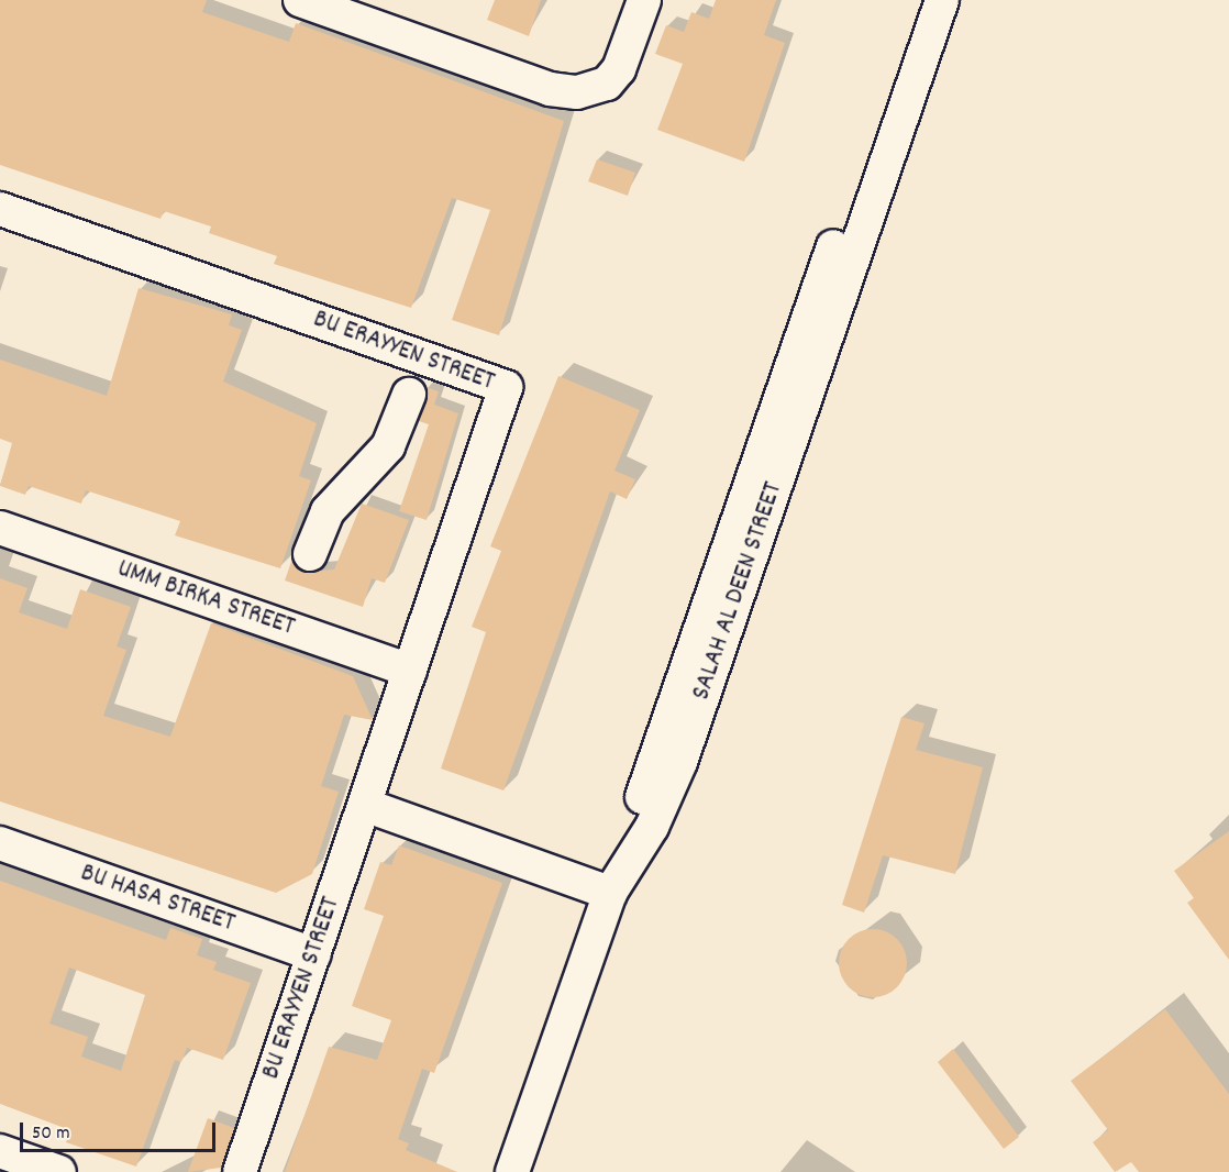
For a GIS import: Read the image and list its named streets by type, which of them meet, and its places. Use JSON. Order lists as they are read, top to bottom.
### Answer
{
  "streets": {
    "street": [
      "BU ERAYYEN STREET",
      "SALAH AL DEEN STREET",
      "UMM BIRKA STREET",
      "BU HASA STREET"
    ]
  },
  "crossings": [
    ["BU ERAYYEN STREET", "UMM BIRKA STREET"],
    ["BU ERAYYEN STREET", "BU HASA STREET"]
  ],
  "scale_bar": "50 m"
}
